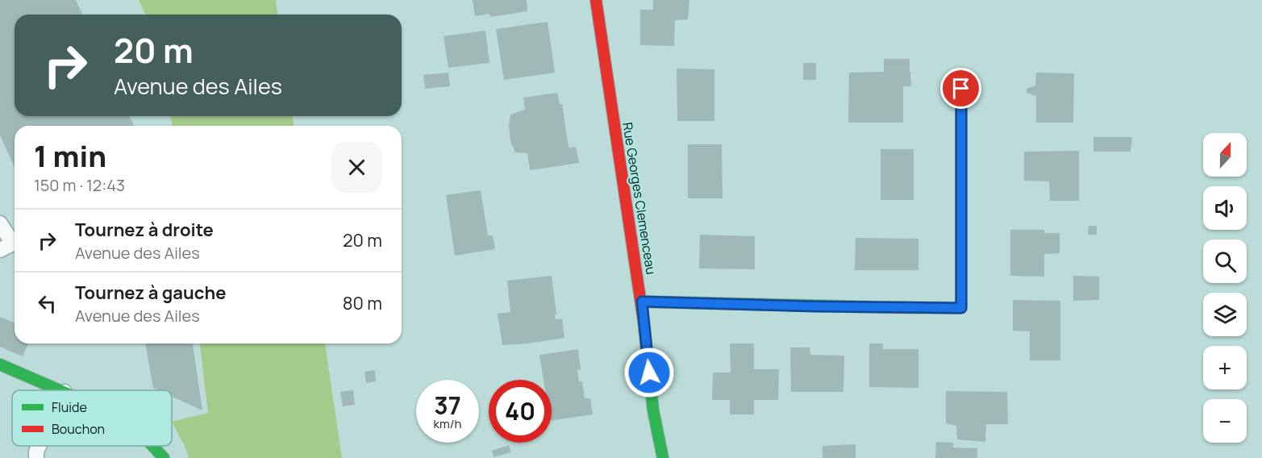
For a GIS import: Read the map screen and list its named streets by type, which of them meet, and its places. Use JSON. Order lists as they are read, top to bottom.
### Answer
{
  "streets": {
    "street": ["Rue Georges Clemenceau"]
  },
  "legend": ["Fluide", "Bouchon"],
  "north": "top",
  "page": {
    "turn": ["20 m", "Avenue des Ailes"],
    "heading": ["1 min", "150 m · 12:43"],
    "map_buttons": ["+", "−"],
    "list": [
      {
        "name": "Tournez à droite",
        "note": "Avenue des Ailes",
        "value": "20 m"
      },
      {
        "name": "Tournez à gauche",
        "note": "Avenue des Ailes",
        "value": "80 m"
      }
    ],
    "speed": "37 km/h",
    "limit": "40"
  }
}
